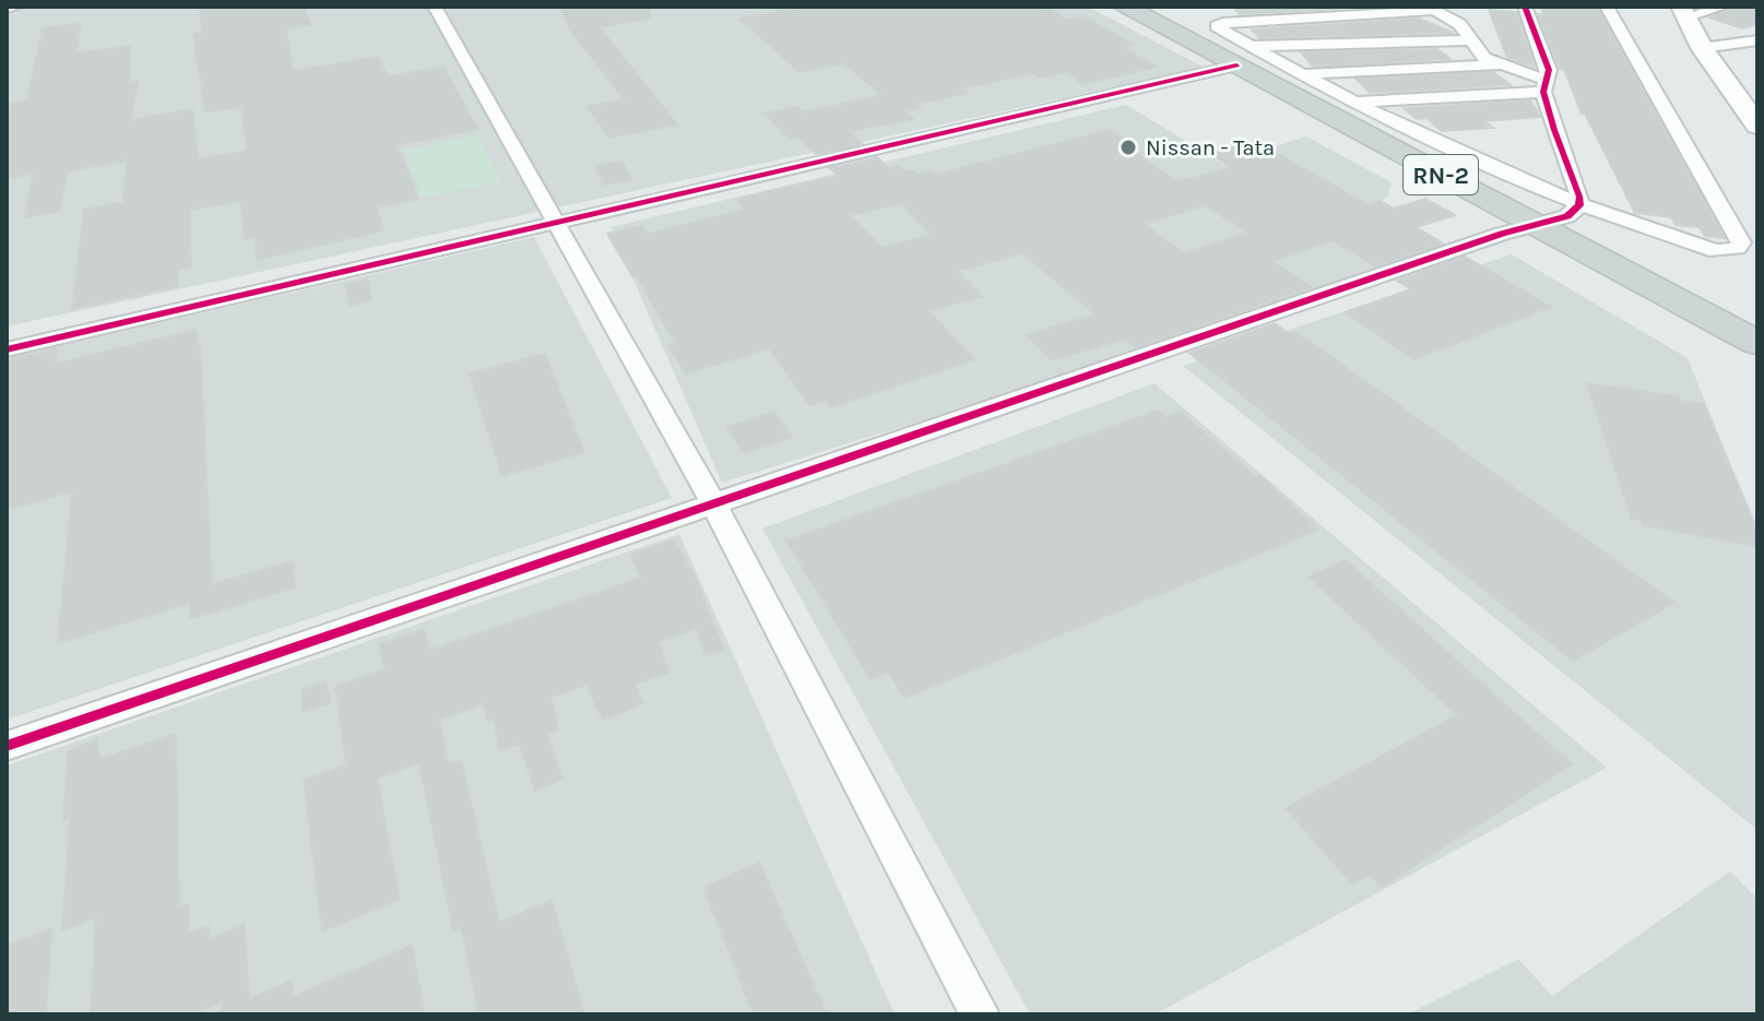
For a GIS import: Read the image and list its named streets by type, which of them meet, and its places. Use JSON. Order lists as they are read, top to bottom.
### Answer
{
  "streets": {
    "main road": ["RN-2"]
  },
  "places": ["Nissan - Tata"]
}
